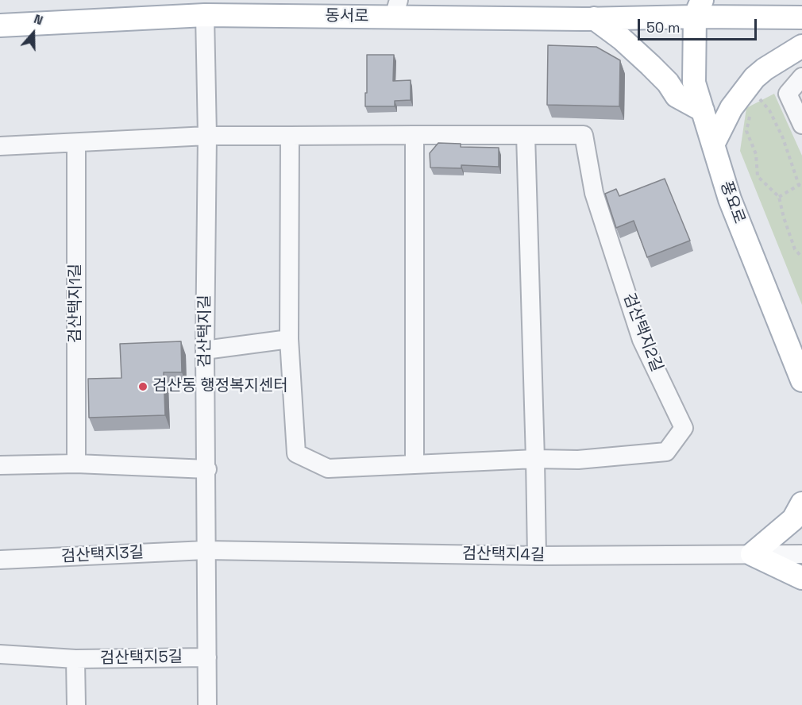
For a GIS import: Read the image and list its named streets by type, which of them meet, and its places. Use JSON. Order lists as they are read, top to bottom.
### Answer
{
  "streets": {
    "main road": ["동서로", "풍요로"],
    "street": [
      "검산택지1길",
      "검산택지길",
      "검산택지2길",
      "검산택지3길",
      "검산택지4길",
      "검산택지5길"
    ]
  },
  "crossings": [
    ["동서로", "풍요로"],
    ["동서로", "검산택지길"],
    ["검산택지길", "검산택지2길"],
    ["검산택지길", "검산택지3길"],
    ["검산택지길", "검산택지4길"],
    ["검산택지길", "검산택지5길"],
    ["검산택지3길", "검산택지4길"]
  ],
  "places": ["검산동 행정복지센터"],
  "scale_bar": "50 m",
  "north": "top"
}
